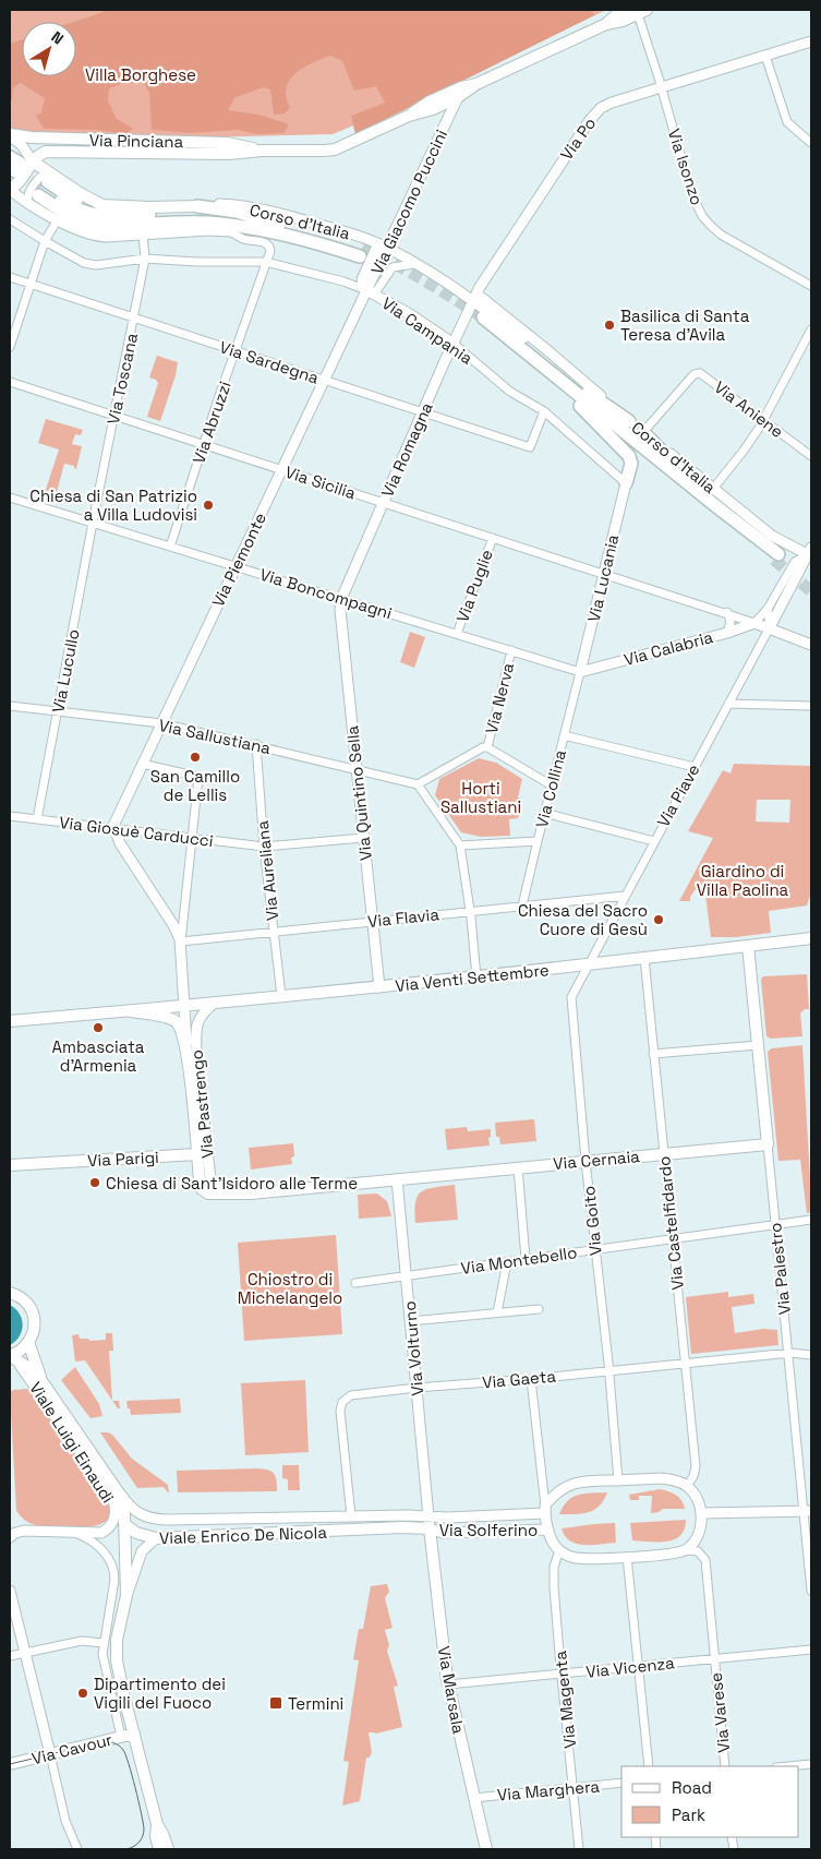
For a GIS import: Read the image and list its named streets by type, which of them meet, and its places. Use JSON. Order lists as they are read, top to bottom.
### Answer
{
  "streets": {
    "main road": [
      "Via Pinciana",
      "Corso d'Italia",
      "Via Venti Settembre",
      "Via Pastrengo",
      "Via Parigi",
      "Via Cernaia",
      "Via Palestro",
      "Viale Luigi Einaudi",
      "Viale Enrico De Nicola",
      "Via Marsala",
      "Via Cavour"
    ],
    "street": [
      "Via Po",
      "Via Isonzo",
      "Via Giacomo Puccini",
      "Via Campania",
      "Via Sardegna",
      "Via Toscana",
      "Via Aniene",
      "Via Abruzzi",
      "Via Romagna",
      "Via Sicilia",
      "Via Piemonte",
      "Via Lucania",
      "Via Puglie",
      "Via Boncompagni",
      "Via Calabria",
      "Via Lucullo",
      "Via Nerva",
      "Via Sallustiana",
      "Via Collina",
      "Via Quintino Sella",
      "Via Piave",
      "Via Giosuè Carducci",
      "Via Aureliana",
      "Via Flavia",
      "Via Goito",
      "Via Castelfidardo",
      "Via Montebello",
      "Via Volturno",
      "Via Gaeta",
      "Via Solferino",
      "Via Vicenza",
      "Via Magenta",
      "Via Varese",
      "Via Marghera"
    ]
  },
  "crossings": [
    ["Via Po", "Via Isonzo"],
    ["Via Po", "Corso d'Italia"],
    ["Via Po", "Via Romagna"],
    ["Via Pinciana", "Via Isonzo"],
    ["Via Pinciana", "Via Giacomo Puccini"],
    ["Via Pinciana", "Corso d'Italia"],
    ["Via Giacomo Puccini", "Corso d'Italia"],
    ["Via Giacomo Puccini", "Via Campania"],
    ["Via Giacomo Puccini", "Via Piemonte"],
    ["Corso d'Italia", "Via Toscana"],
    ["Corso d'Italia", "Via Aniene"],
    ["Corso d'Italia", "Via Romagna"],
    ["Via Campania", "Via Sardegna"],
    ["Via Campania", "Via Toscana"],
    ["Via Campania", "Via Abruzzi"],
    ["Via Campania", "Via Romagna"],
    ["Via Campania", "Via Piemonte"],
    ["Via Campania", "Via Lucania"],
    ["Via Sardegna", "Via Toscana"],
    ["Via Sardegna", "Via Abruzzi"],
    ["Via Sardegna", "Via Romagna"],
    ["Via Sardegna", "Via Piemonte"],
    ["Via Toscana", "Via Sicilia"],
    ["Via Toscana", "Via Boncompagni"],
    ["Via Toscana", "Via Lucullo"],
    ["Via Abruzzi", "Via Sicilia"],
    ["Via Abruzzi", "Via Boncompagni"],
    ["Via Romagna", "Via Sicilia"],
    ["Via Romagna", "Via Boncompagni"],
    ["Via Romagna", "Via Quintino Sella"],
    ["Via Sicilia", "Via Piemonte"],
    ["Via Sicilia", "Via Lucania"],
    ["Via Sicilia", "Via Puglie"],
    ["Via Sicilia", "Via Calabria"],
    ["Via Piemonte", "Via Boncompagni"],
    ["Via Piemonte", "Via Sallustiana"],
    ["Via Piemonte", "Via Giosuè Carducci"],
    ["Via Lucania", "Via Boncompagni"],
    ["Via Lucania", "Via Calabria"],
    ["Via Lucania", "Via Collina"],
    ["Via Puglie", "Via Boncompagni"],
    ["Via Boncompagni", "Via Calabria"],
    ["Via Boncompagni", "Via Lucullo"],
    ["Via Boncompagni", "Via Nerva"],
    ["Via Boncompagni", "Via Collina"],
    ["Via Boncompagni", "Via Quintino Sella"],
    ["Via Calabria", "Via Collina"],
    ["Via Lucullo", "Via Sallustiana"],
    ["Via Lucullo", "Via Giosuè Carducci"],
    ["Via Sallustiana", "Via Quintino Sella"],
    ["Via Sallustiana", "Via Aureliana"],
    ["Via Collina", "Via Flavia"],
    ["Via Quintino Sella", "Via Giosuè Carducci"],
    ["Via Quintino Sella", "Via Flavia"],
    ["Via Quintino Sella", "Via Venti Settembre"],
    ["Via Piave", "Via Flavia"],
    ["Via Piave", "Via Venti Settembre"],
    ["Via Piave", "Via Goito"],
    ["Via Giosuè Carducci", "Via Aureliana"],
    ["Via Aureliana", "Via Flavia"],
    ["Via Aureliana", "Via Venti Settembre"],
    ["Via Flavia", "Via Pastrengo"],
    ["Via Venti Settembre", "Via Pastrengo"],
    ["Via Venti Settembre", "Via Goito"],
    ["Via Venti Settembre", "Via Castelfidardo"],
    ["Via Venti Settembre", "Via Palestro"],
    ["Via Pastrengo", "Via Parigi"],
    ["Via Cernaia", "Via Goito"],
    ["Via Cernaia", "Via Castelfidardo"],
    ["Via Cernaia", "Via Palestro"],
    ["Via Cernaia", "Via Volturno"],
    ["Via Goito", "Via Montebello"],
    ["Via Goito", "Via Gaeta"],
    ["Via Castelfidardo", "Via Montebello"],
    ["Via Castelfidardo", "Via Gaeta"],
    ["Via Montebello", "Via Palestro"],
    ["Via Montebello", "Via Volturno"],
    ["Via Palestro", "Via Gaeta"],
    ["Via Volturno", "Via Gaeta"],
    ["Via Volturno", "Via Solferino"],
    ["Via Volturno", "Viale Enrico De Nicola"],
    ["Via Volturno", "Via Marsala"],
    ["Via Gaeta", "Viale Enrico De Nicola"],
    ["Viale Luigi Einaudi", "Viale Enrico De Nicola"],
    ["Viale Luigi Einaudi", "Via Cavour"],
    ["Via Solferino", "Viale Enrico De Nicola"],
    ["Via Solferino", "Via Marsala"],
    ["Viale Enrico De Nicola", "Via Marsala"],
    ["Via Vicenza", "Via Marsala"],
    ["Via Vicenza", "Via Magenta"],
    ["Via Vicenza", "Via Varese"],
    ["Via Marsala", "Via Marghera"],
    ["Via Magenta", "Via Marghera"]
  ],
  "parks": [
    "Villa Borghese",
    "Horti Sallustiani",
    "Giardino di Villa Paolina",
    "Chiostro di Michelangelo"
  ],
  "places": {
    "other": [
      "Basilica di Santa Teresa d'Avila",
      "Chiesa di San Patrizio a Villa Ludovisi",
      "San Camillo de Lellis",
      "Chiesa del Sacro Cuore di Gesù",
      "Ambasciata d'Armenia",
      "Chiesa di Sant'Isidoro alle Terme",
      "Dipartimento dei Vigili del Fuoco"
    ],
    "transit": ["Termini"]
  },
  "legend": ["Road", "Park"],
  "north": "top right"
}
